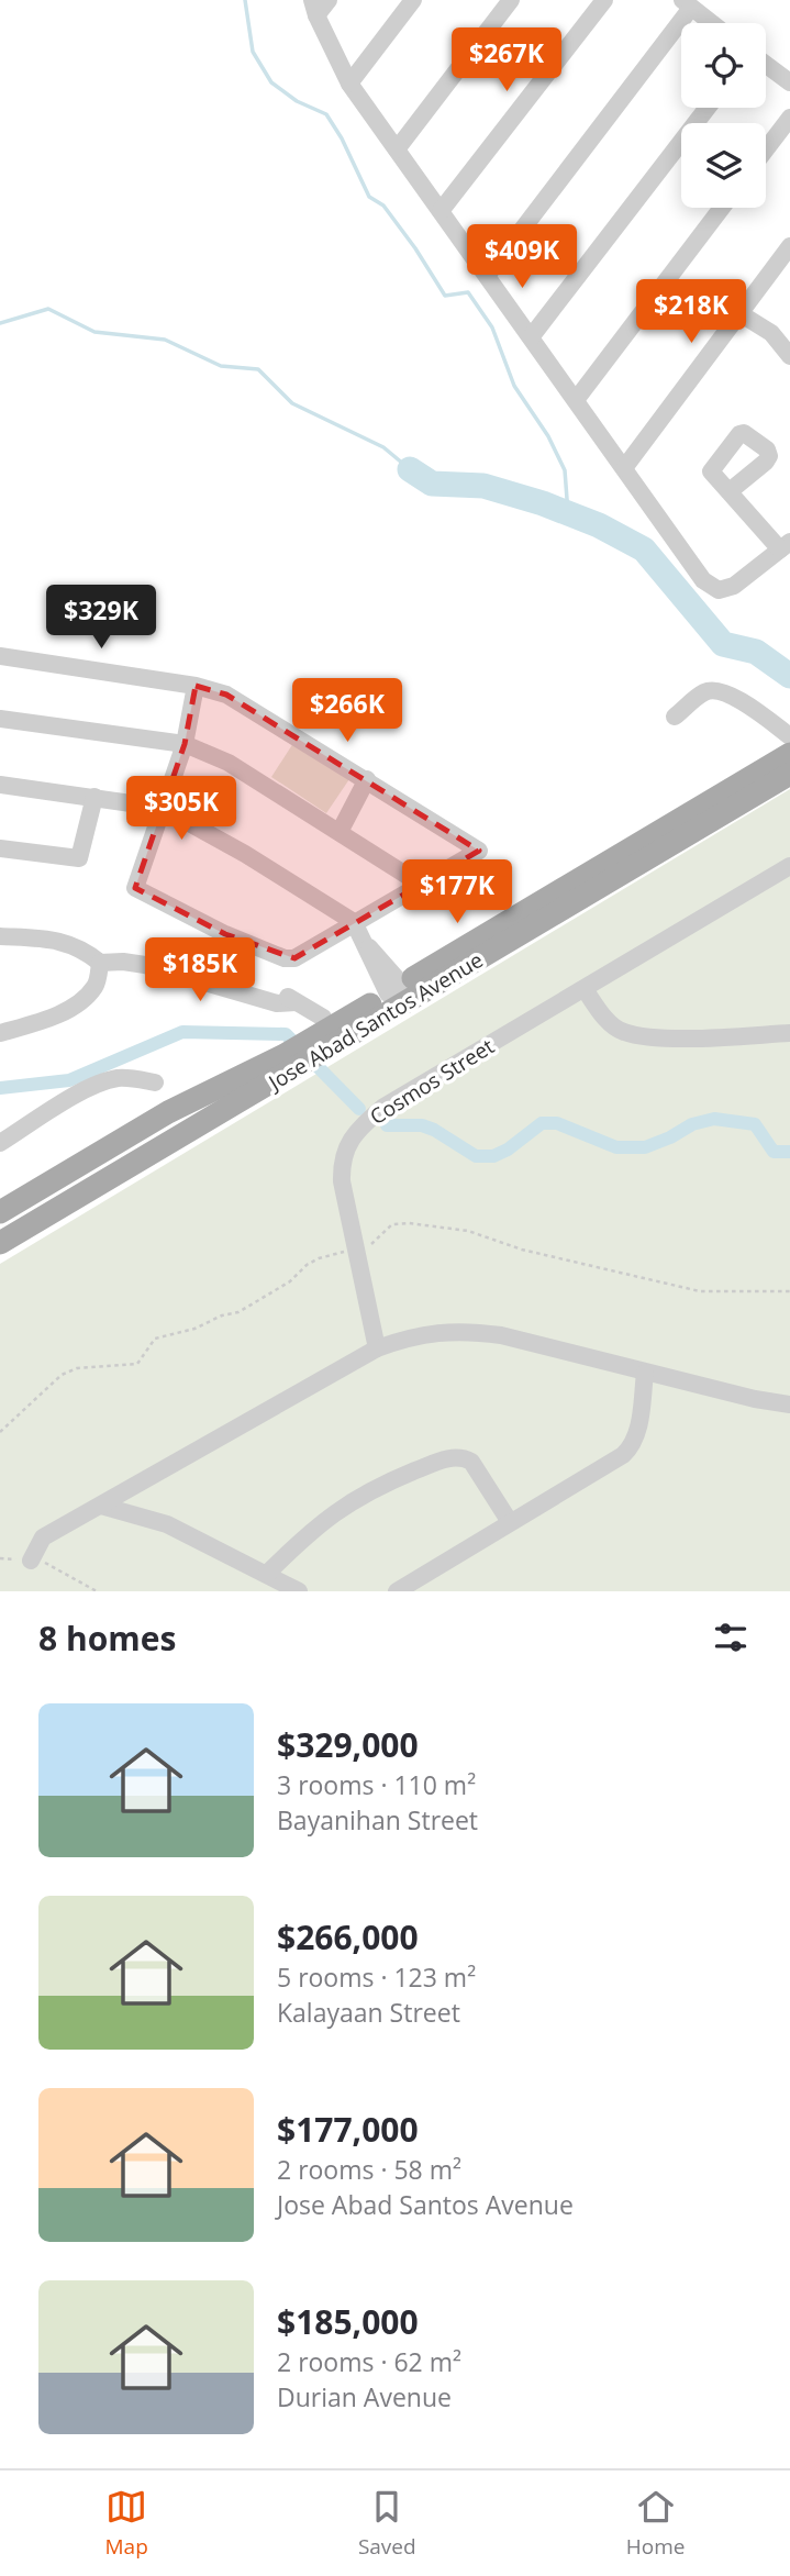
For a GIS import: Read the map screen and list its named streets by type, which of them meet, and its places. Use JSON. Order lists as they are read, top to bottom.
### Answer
{
  "streets": {
    "main road": ["Jose Abad Santos Avenue"],
    "street": ["Cosmos Street"]
  },
  "page": {
    "price": [
      "$267K",
      "$409K",
      "$218K",
      "$329K",
      "$266K",
      "$305K",
      "$177K",
      "$185K"
    ],
    "heading": "8 homes",
    "list": [
      {
        "name": "$329,000",
        "note": "3 rooms · 110 m² · Bayanihan Street"
      },
      {
        "name": "$266,000",
        "note": "5 rooms · 123 m² · Kalayaan Street"
      },
      {
        "name": "$177,000",
        "note": "2 rooms · 58 m² · Jose Abad Santos Avenue"
      },
      {
        "name": "$185,000",
        "note": "2 rooms · 62 m² · Durian Avenue"
      }
    ],
    "tabs": ["Map", "Saved", "Home"]
  }
}
